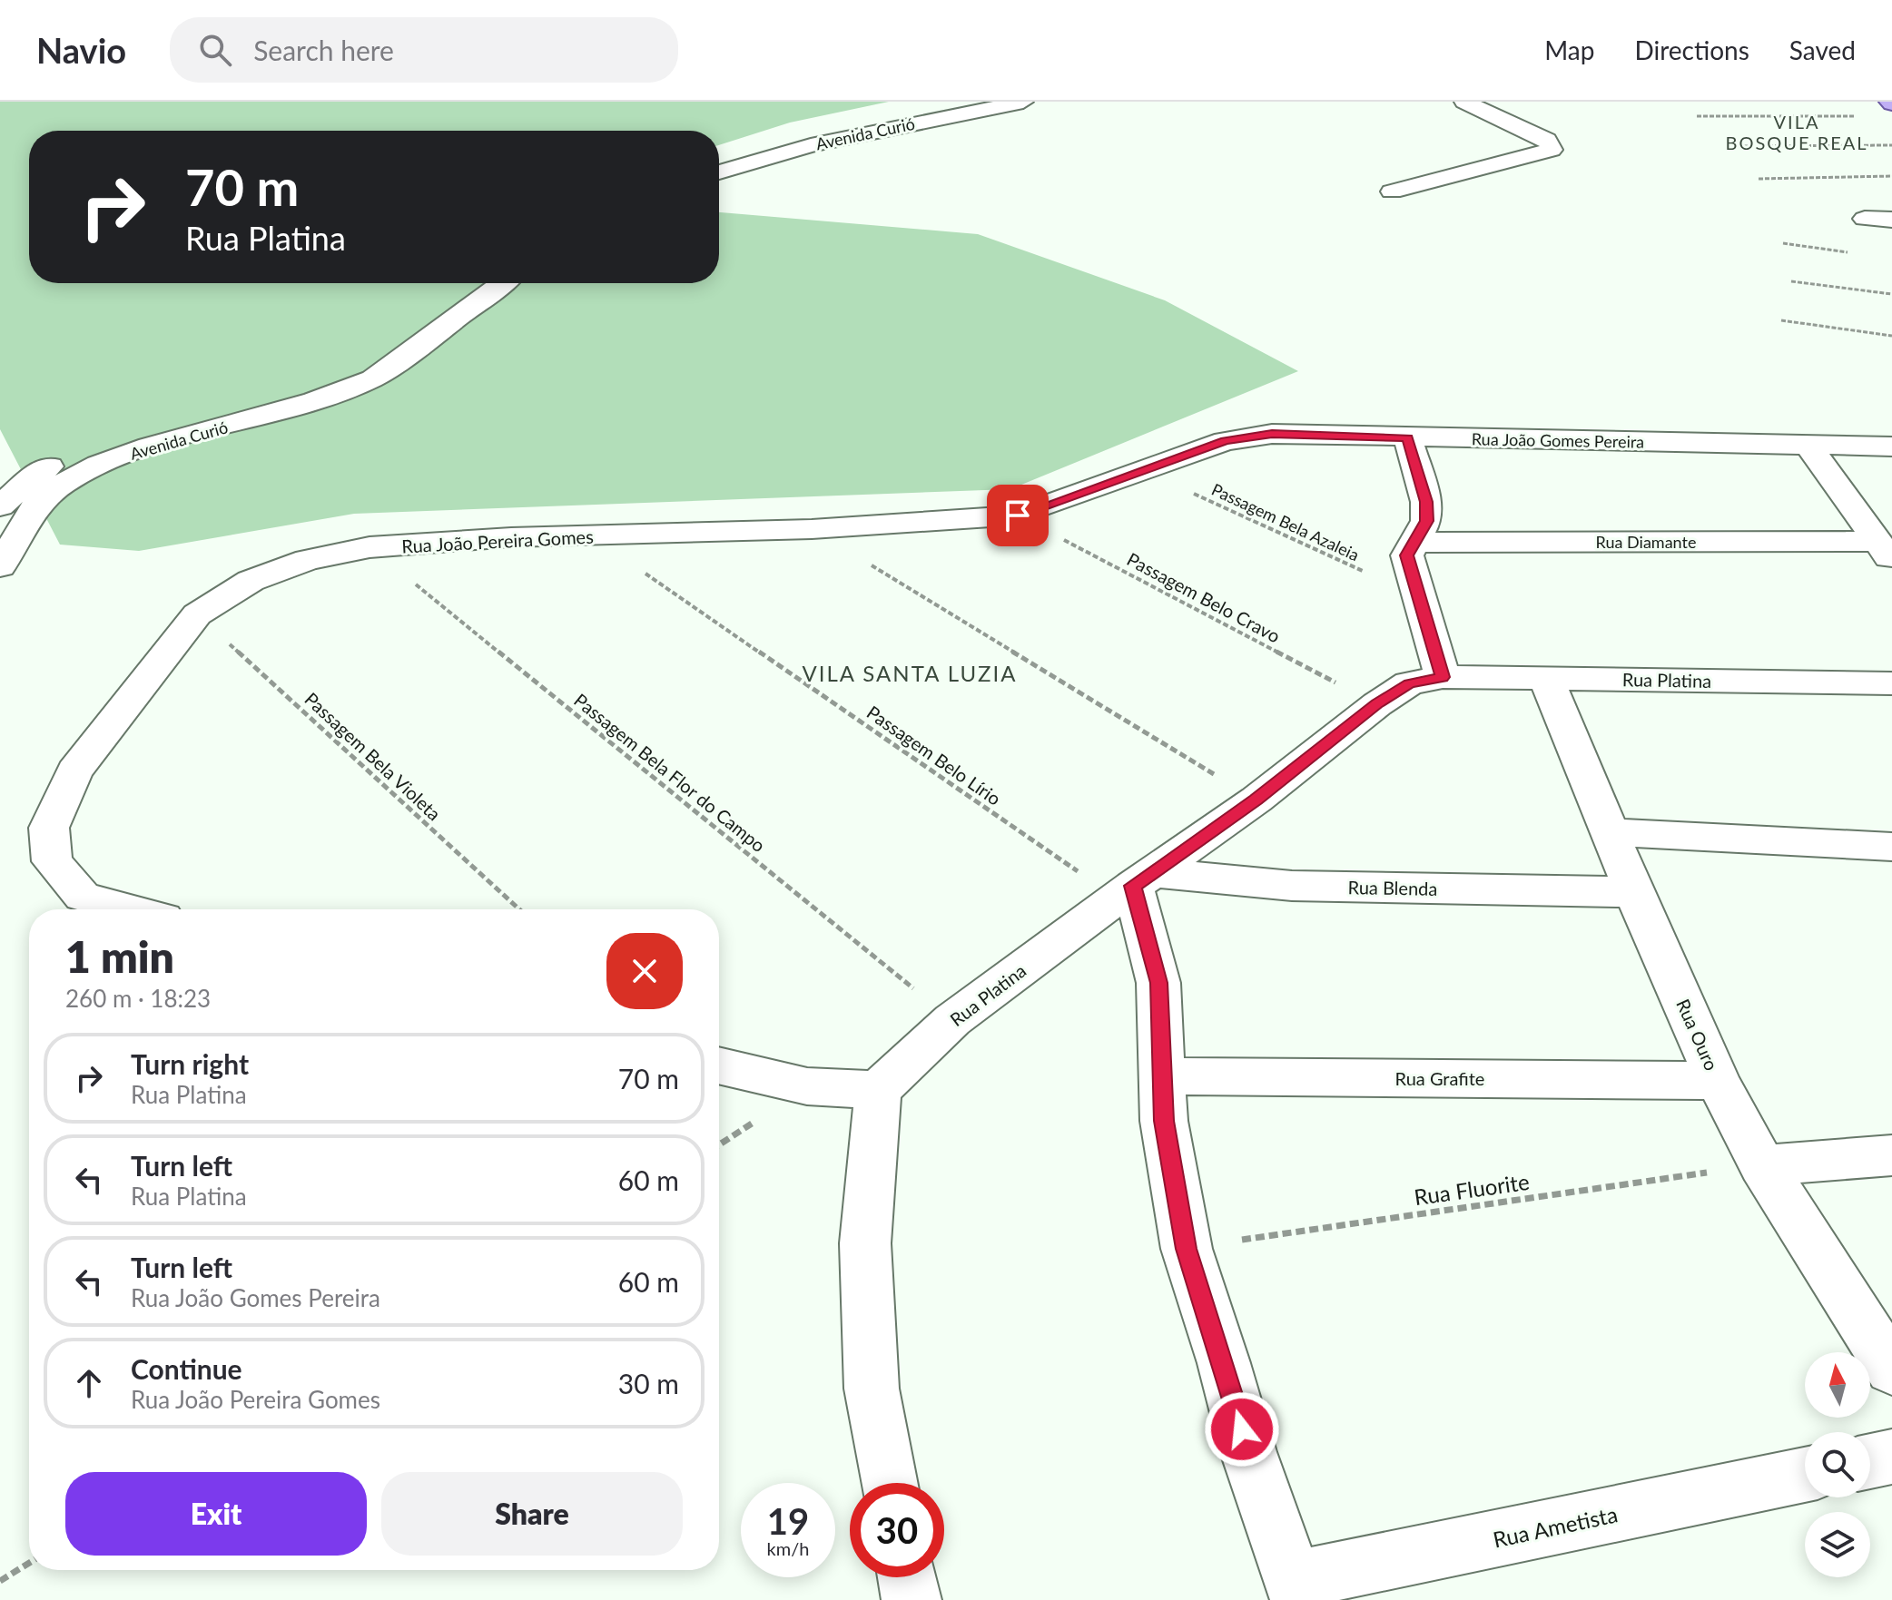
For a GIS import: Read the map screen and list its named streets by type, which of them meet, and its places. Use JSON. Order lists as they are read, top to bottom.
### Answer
{
  "streets": {
    "street": [
      "Avenida Curió",
      "Rua João Gomes Pereira",
      "Rua João Pereira Gomes",
      "Rua Diamante",
      "Rua Platina",
      "Rua Blenda",
      "Rua Ouro",
      "Rua Grafite",
      "Rua Ametista"
    ],
    "path": [
      "Passagem Bela Azaleia",
      "Passagem Belo Cravo",
      "Passagem Belo Lírio",
      "Passagem Bela Violeta",
      "Passagem Bela Flor do Campo",
      "Rua Fluorite"
    ]
  },
  "crossings": [
    ["Rua João Gomes Pereira", "Rua João Pereira Gomes"],
    ["Passagem Bela Azaleia", "Rua João Pereira Gomes"],
    ["Rua João Pereira Gomes", "Passagem Belo Cravo"],
    ["Rua João Pereira Gomes", "Passagem Belo Lírio"],
    ["Rua João Pereira Gomes", "Passagem Bela Violeta"],
    ["Rua João Pereira Gomes", "Passagem Bela Flor do Campo"],
    ["Passagem Belo Cravo", "Rua Platina"],
    ["Rua Platina", "Passagem Belo Lírio"],
    ["Rua Platina", "Passagem Bela Flor do Campo"],
    ["Rua Platina", "Rua Blenda"],
    ["Rua Platina", "Rua Ouro"],
    ["Passagem Belo Lírio", "Rua Blenda"],
    ["Rua Blenda", "Rua Ouro"],
    ["Rua Ouro", "Rua Grafite"],
    ["Rua Ouro", "Rua Fluorite"]
  ],
  "districts": ["VILA BOSQUE REAL", "VILA SANTA LUZIA"],
  "north": "top",
  "page": {
    "header": "Navio",
    "search": "Search here",
    "nav": ["Map", "Directions", "Saved"],
    "turn": ["70 m", "Rua Platina"],
    "heading": ["1 min", "260 m · 18:23"],
    "list": [
      {
        "name": "Turn right",
        "note": "Rua Platina",
        "value": "70 m"
      },
      {
        "name": "Turn left",
        "note": "Rua Platina",
        "value": "60 m"
      },
      {
        "name": "Turn left",
        "note": "Rua João Gomes Pereira",
        "value": "60 m"
      },
      {
        "name": "Continue",
        "note": "Rua João Pereira Gomes",
        "value": "30 m"
      }
    ],
    "buttons": ["Exit", "Share"],
    "speed": "19 km/h",
    "limit": "30"
  }
}
